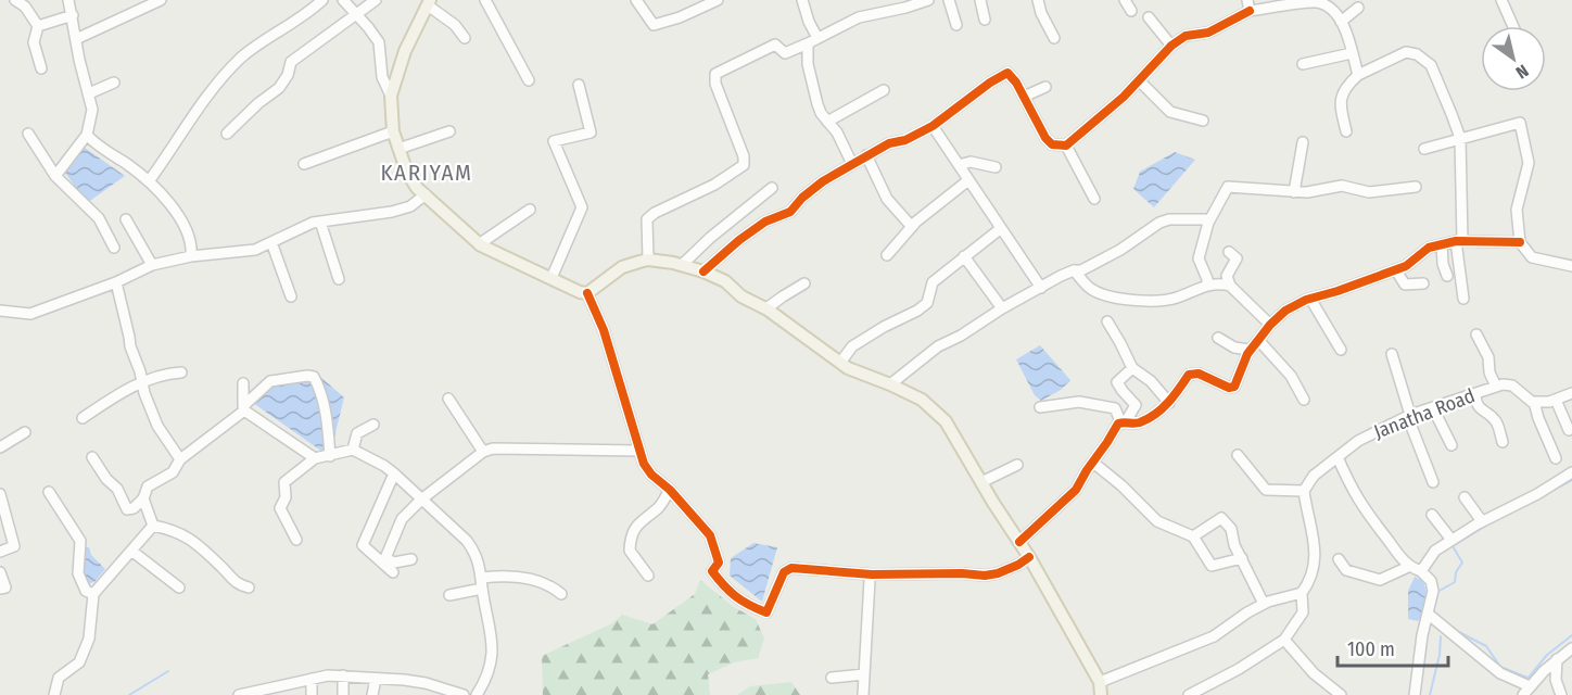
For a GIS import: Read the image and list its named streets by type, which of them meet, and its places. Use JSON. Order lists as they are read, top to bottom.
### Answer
{
  "streets": {
    "street": ["Janatha Road"]
  },
  "districts": ["KARIYAM"],
  "scale_bar": "100 m",
  "north": "bottom right"
}
